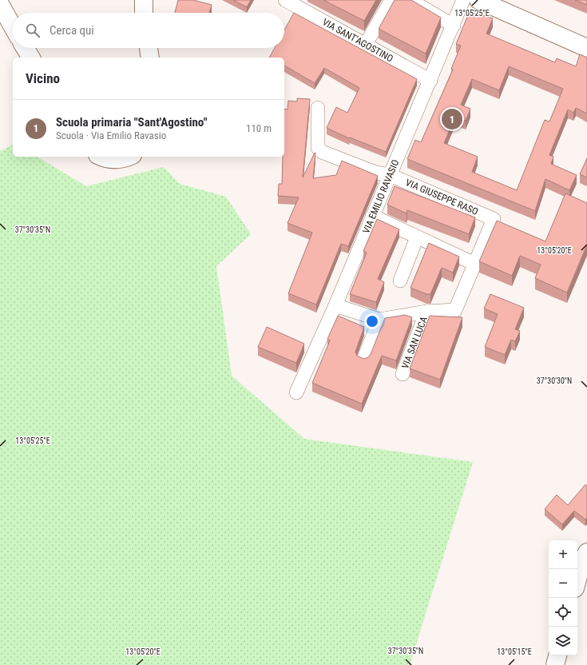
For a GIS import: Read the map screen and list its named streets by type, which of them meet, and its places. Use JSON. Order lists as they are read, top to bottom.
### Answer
{
  "streets": {
    "street": [
      "VIA SANT'AGOSTINO",
      "VIA EMILIO RAVASIO",
      "VIA GIUSEPPE RASO",
      "VIA SAN LUCA"
    ]
  },
  "crossings": [
    ["VIA SANT'AGOSTINO", "VIA EMILIO RAVASIO"],
    ["VIA EMILIO RAVASIO", "VIA GIUSEPPE RASO"],
    ["VIA GIUSEPPE RASO", "VIA SAN LUCA"]
  ],
  "page": {
    "search": "Cerca qui",
    "heading": "Vicino",
    "list": [
      {
        "mark": "1",
        "name": "Scuola primaria \"Sant'Agostino\"",
        "note": "Scuola · Via Emilio Ravasio",
        "value": "110 m"
      }
    ],
    "pins": "1",
    "map_buttons": ["+", "−"]
  },
  "coordinates": [
    "13°05'25\"E",
    "37°30'35\"N",
    "13°05'20\"E",
    "37°30'30\"N",
    "13°05'15\"E"
  ]
}
